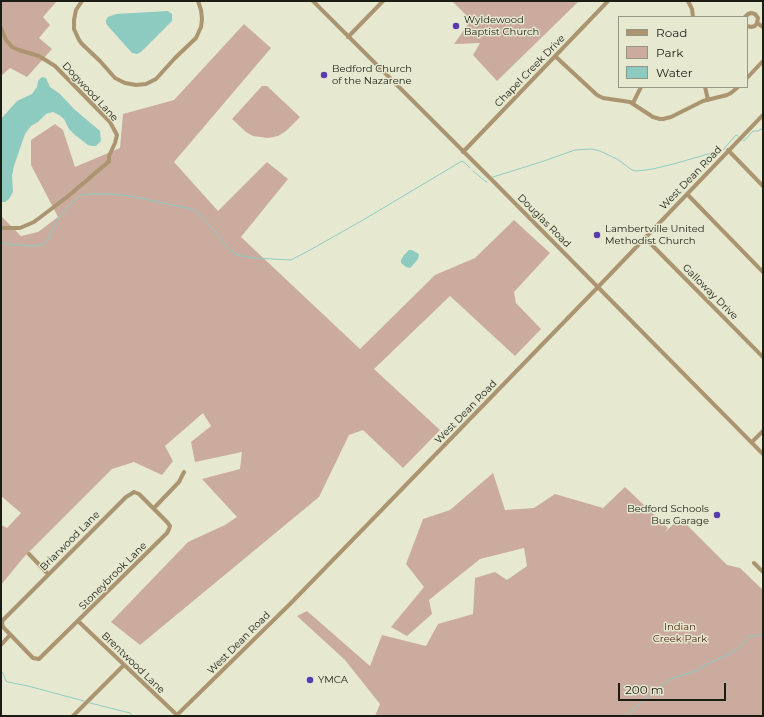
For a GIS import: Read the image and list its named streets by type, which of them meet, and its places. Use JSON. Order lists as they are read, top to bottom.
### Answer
{
  "streets": {
    "street": [
      "Chapel Creek Drive",
      "Dogwood Lane",
      "West Dean Road",
      "Douglas Road",
      "Galloway Drive",
      "Briarwood Lane",
      "Stoneybrook Lane",
      "Brentwood Lane"
    ]
  },
  "crossings": [
    ["Chapel Creek Drive", "Douglas Road"],
    ["West Dean Road", "Douglas Road"],
    ["West Dean Road", "Galloway Drive"],
    ["West Dean Road", "Brentwood Lane"],
    ["Briarwood Lane", "Stoneybrook Lane"],
    ["Stoneybrook Lane", "Brentwood Lane"]
  ],
  "parks": ["Indian Creek Park"],
  "places": [
    "Wyldewood Baptist Church",
    "Bedford Church of the Nazarene",
    "Lambertville United Methodist Church",
    "Bedford Schools Bus Garage",
    "YMCA"
  ],
  "legend": ["Road", "Park", "Water"],
  "scale_bar": "200 m"
}
